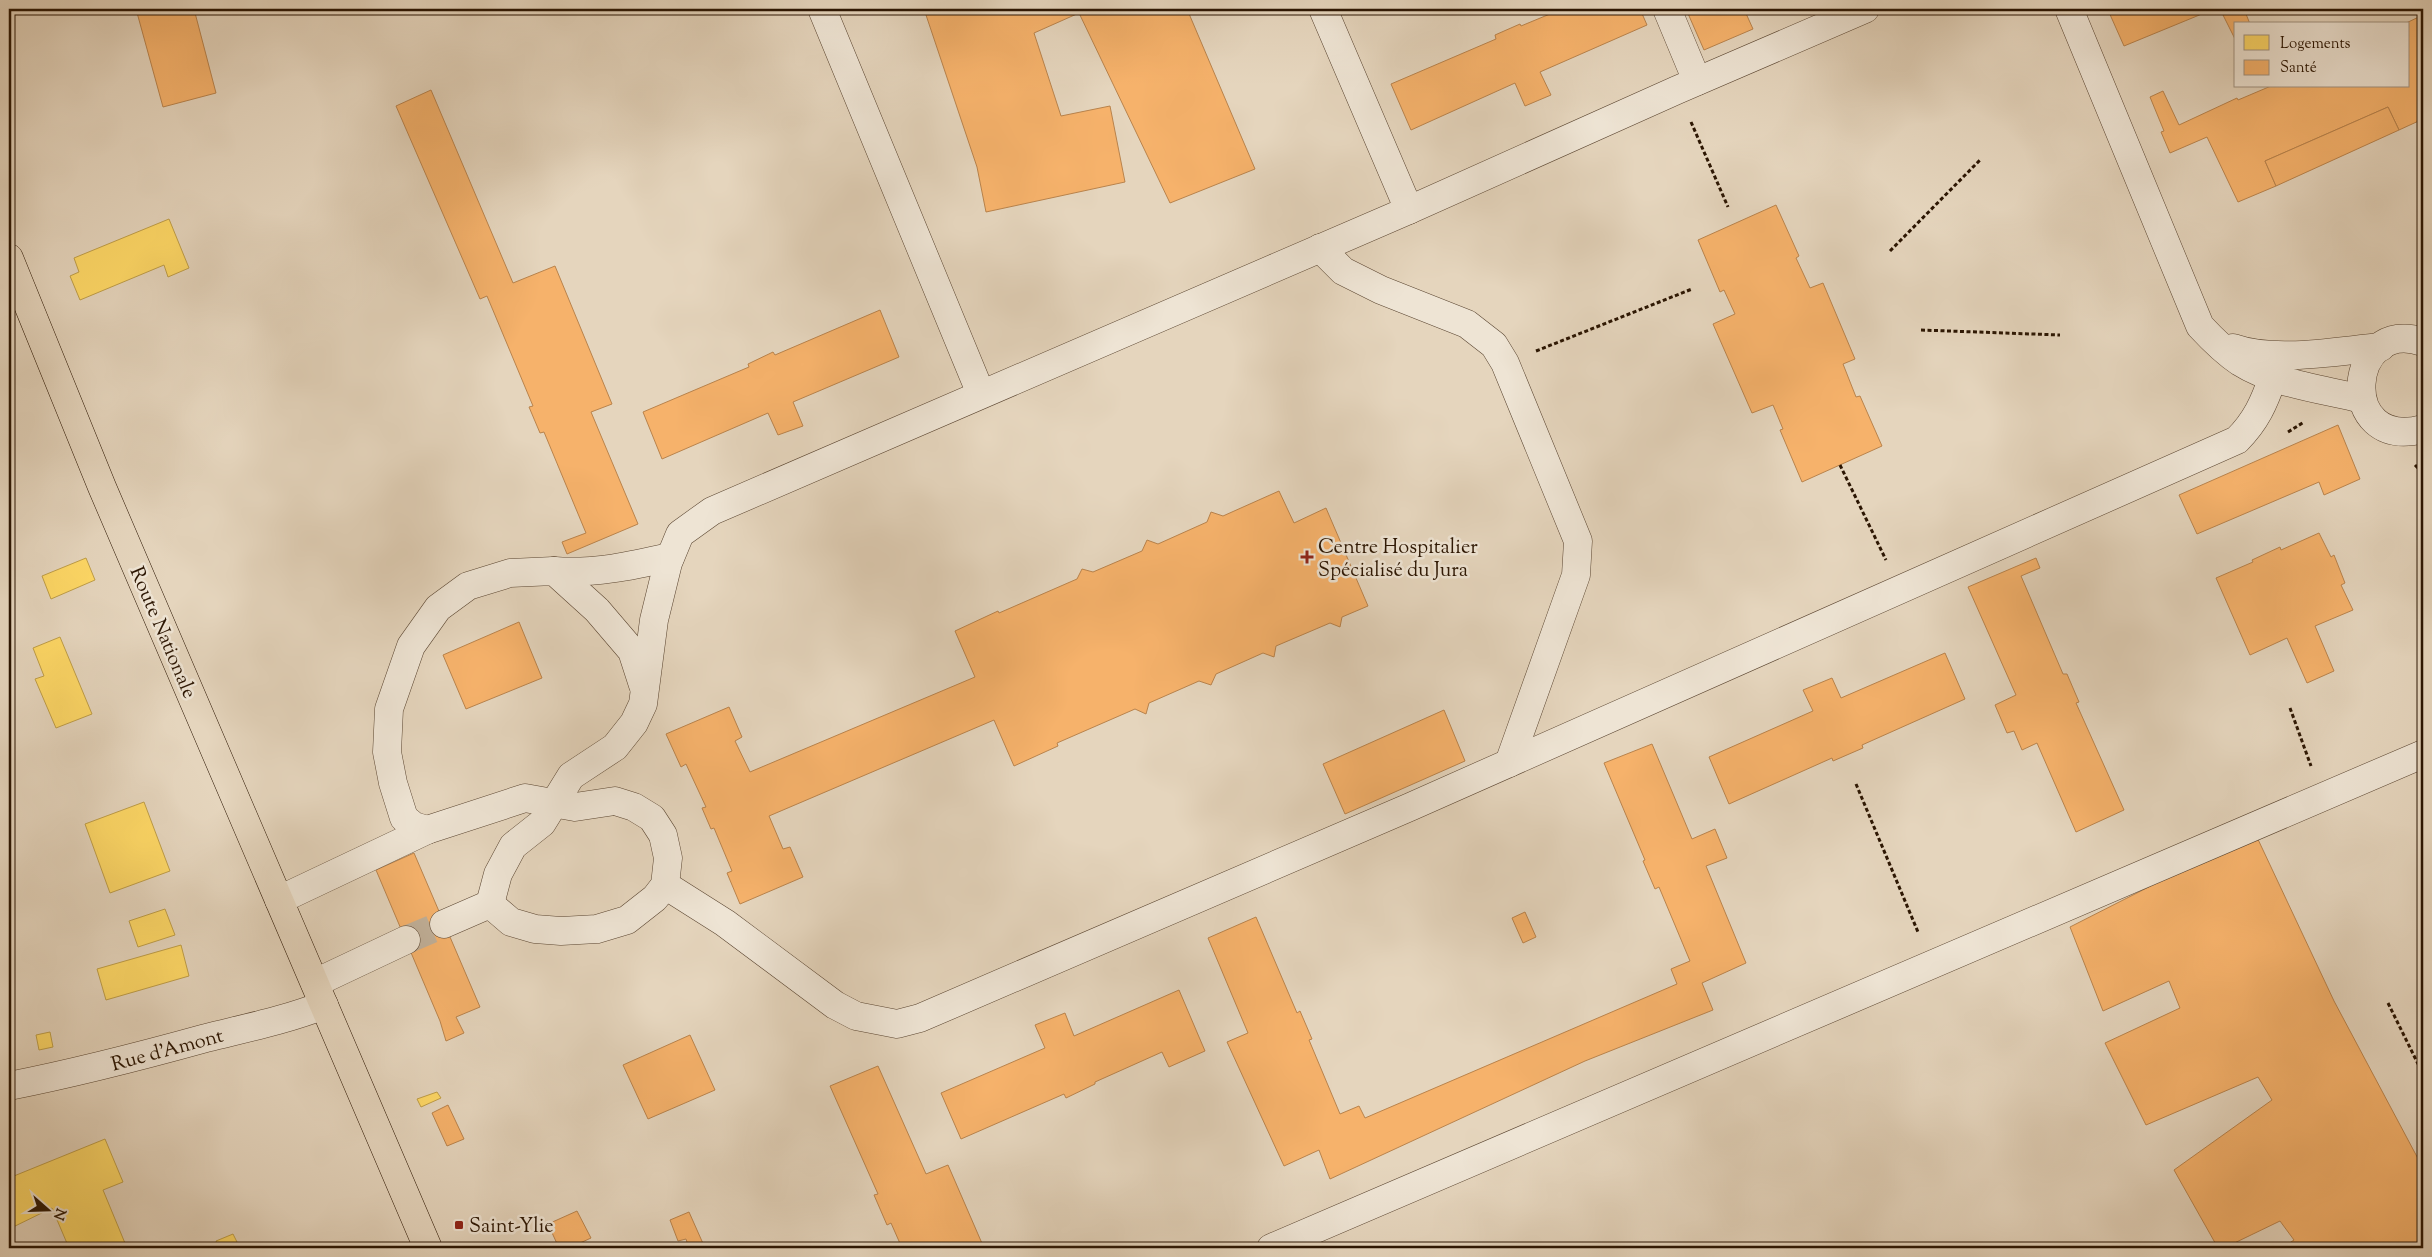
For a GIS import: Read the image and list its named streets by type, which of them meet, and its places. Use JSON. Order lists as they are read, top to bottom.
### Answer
{
  "streets": {
    "main road": ["Route Nationale"],
    "street": ["Rue d'Amont"]
  },
  "crossings": [
    ["Route Nationale", "Rue d'Amont"]
  ],
  "places": {
    "health": ["Centre Hospitalier Spécialisé du Jura"],
    "transit": ["Saint-Ylie"]
  },
  "legend": ["Logements", "Santé"],
  "north": "right"
}
